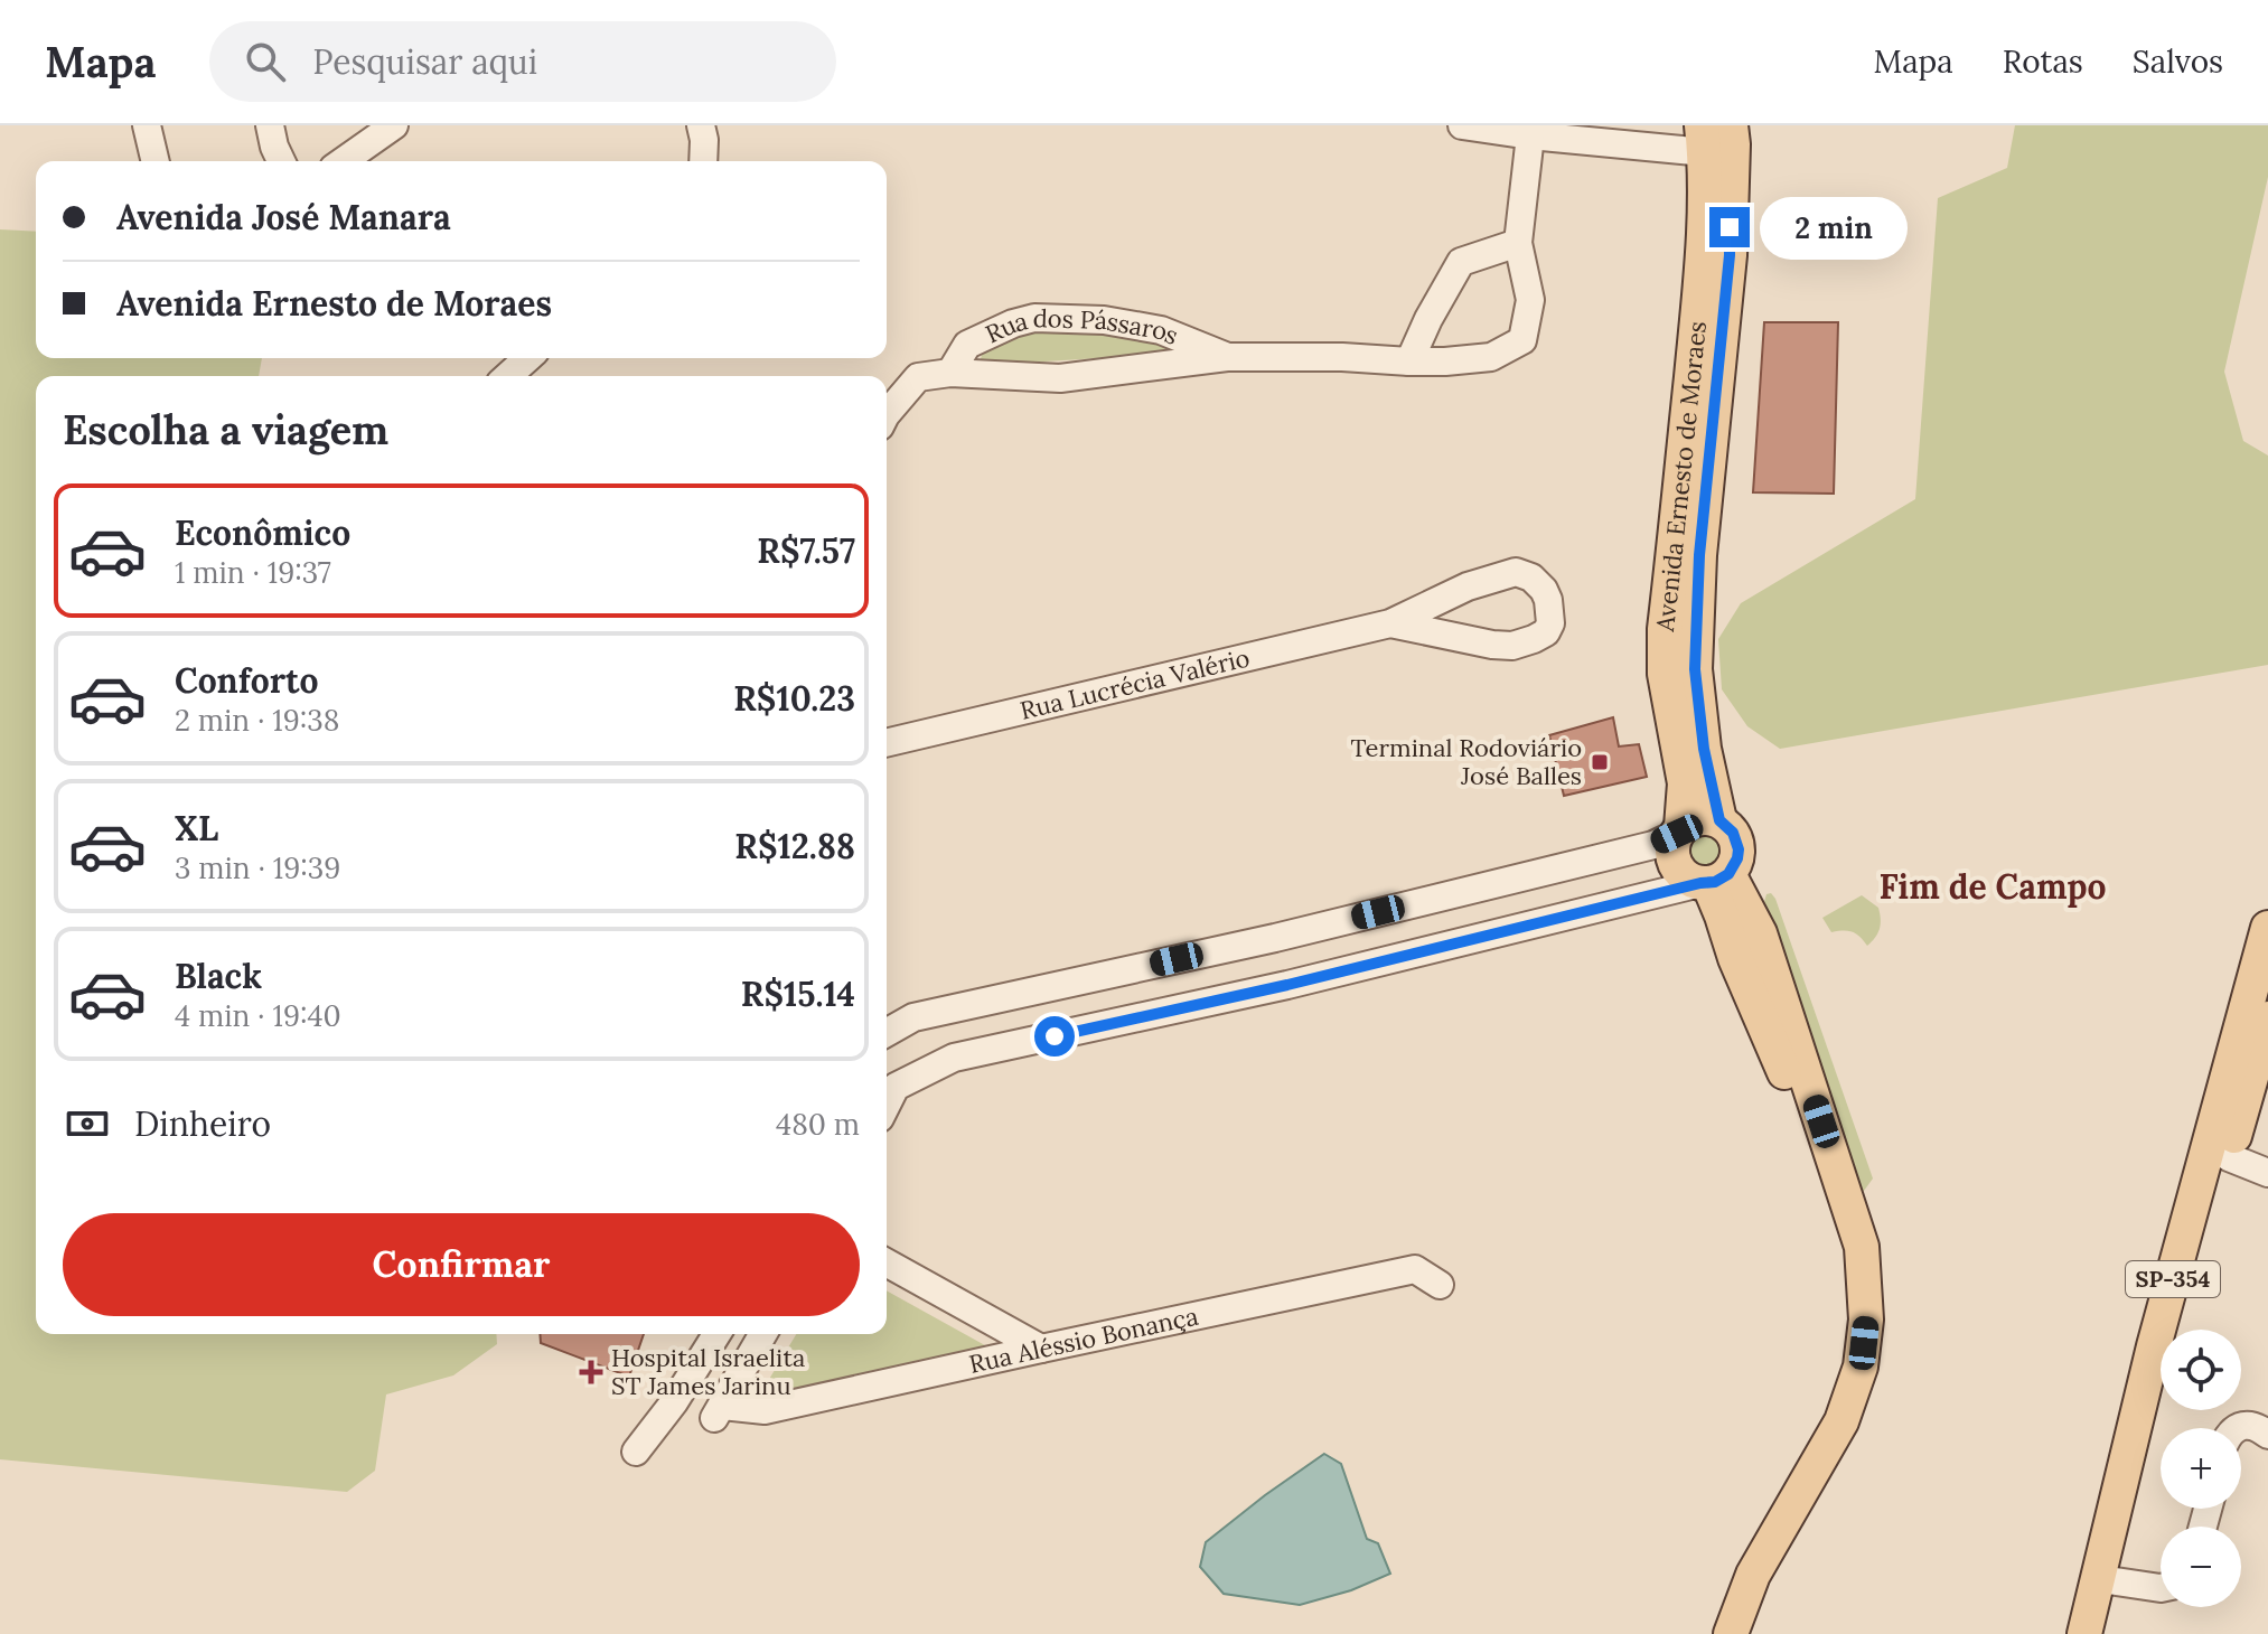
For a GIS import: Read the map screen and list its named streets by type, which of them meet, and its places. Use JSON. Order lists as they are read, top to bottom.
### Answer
{
  "streets": {
    "main road": ["Avenida Ernesto de Moraes", "SP-354"],
    "street": ["Rua dos Pássaros", "Rua Lucrécia Valério", "Rua Aléssio Bonança"]
  },
  "districts": ["Fim de Campo"],
  "places": {
    "transit": ["Terminal Rodoviário José Balles"],
    "health": ["Hospital Israelita ST James Jarinu"]
  },
  "page": {
    "header": "Mapa",
    "search": "Pesquisar aqui",
    "nav": ["Mapa", "Rotas", "Salvos"],
    "banner": ["Avenida José Manara", "Avenida Ernesto de Moraes"],
    "bubble": "2 min",
    "heading": "Escolha a viagem",
    "list": [
      {
        "name": "Econômico",
        "note": "1 min · 19:37",
        "value": "R$7.57"
      },
      {
        "name": "Conforto",
        "note": "2 min · 19:38",
        "value": "R$10.23"
      },
      {
        "name": "XL",
        "note": "3 min · 19:39",
        "value": "R$12.88"
      },
      {
        "name": "Black",
        "note": "4 min · 19:40",
        "value": "R$15.14"
      }
    ],
    "pay": ["Dinheiro", "480 m"],
    "buttons": "Confirmar",
    "map_buttons": ["+", "−"]
  }
}
